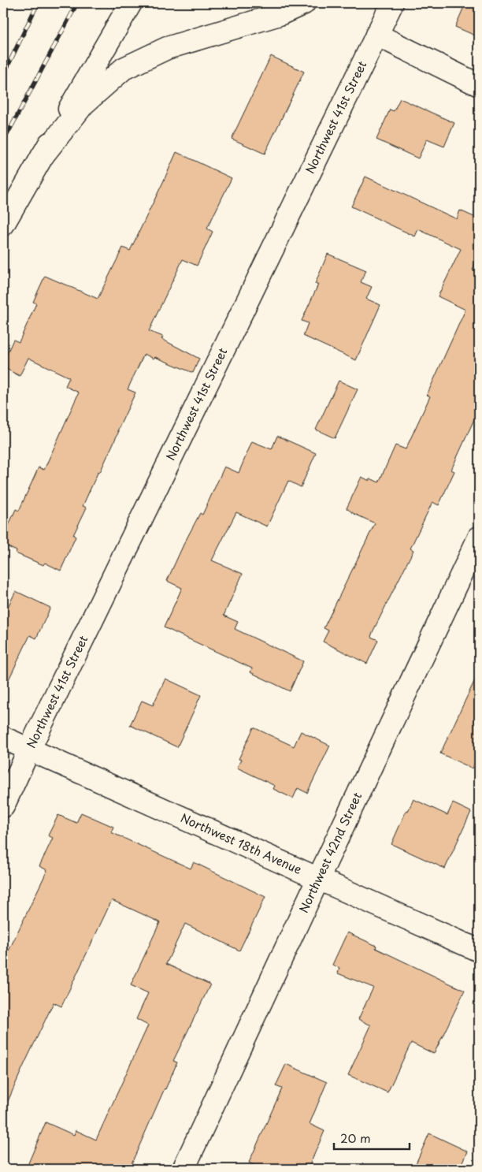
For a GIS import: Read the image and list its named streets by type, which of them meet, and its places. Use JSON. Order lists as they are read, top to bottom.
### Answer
{
  "streets": {
    "main road": ["Northwest 41st Street", "Northwest 18th Avenue", "Northwest 42nd Street"]
  },
  "crossings": [
    ["Northwest 41st Street", "Northwest 18th Avenue"],
    ["Northwest 18th Avenue", "Northwest 42nd Street"]
  ],
  "scale_bar": "20 m"
}
